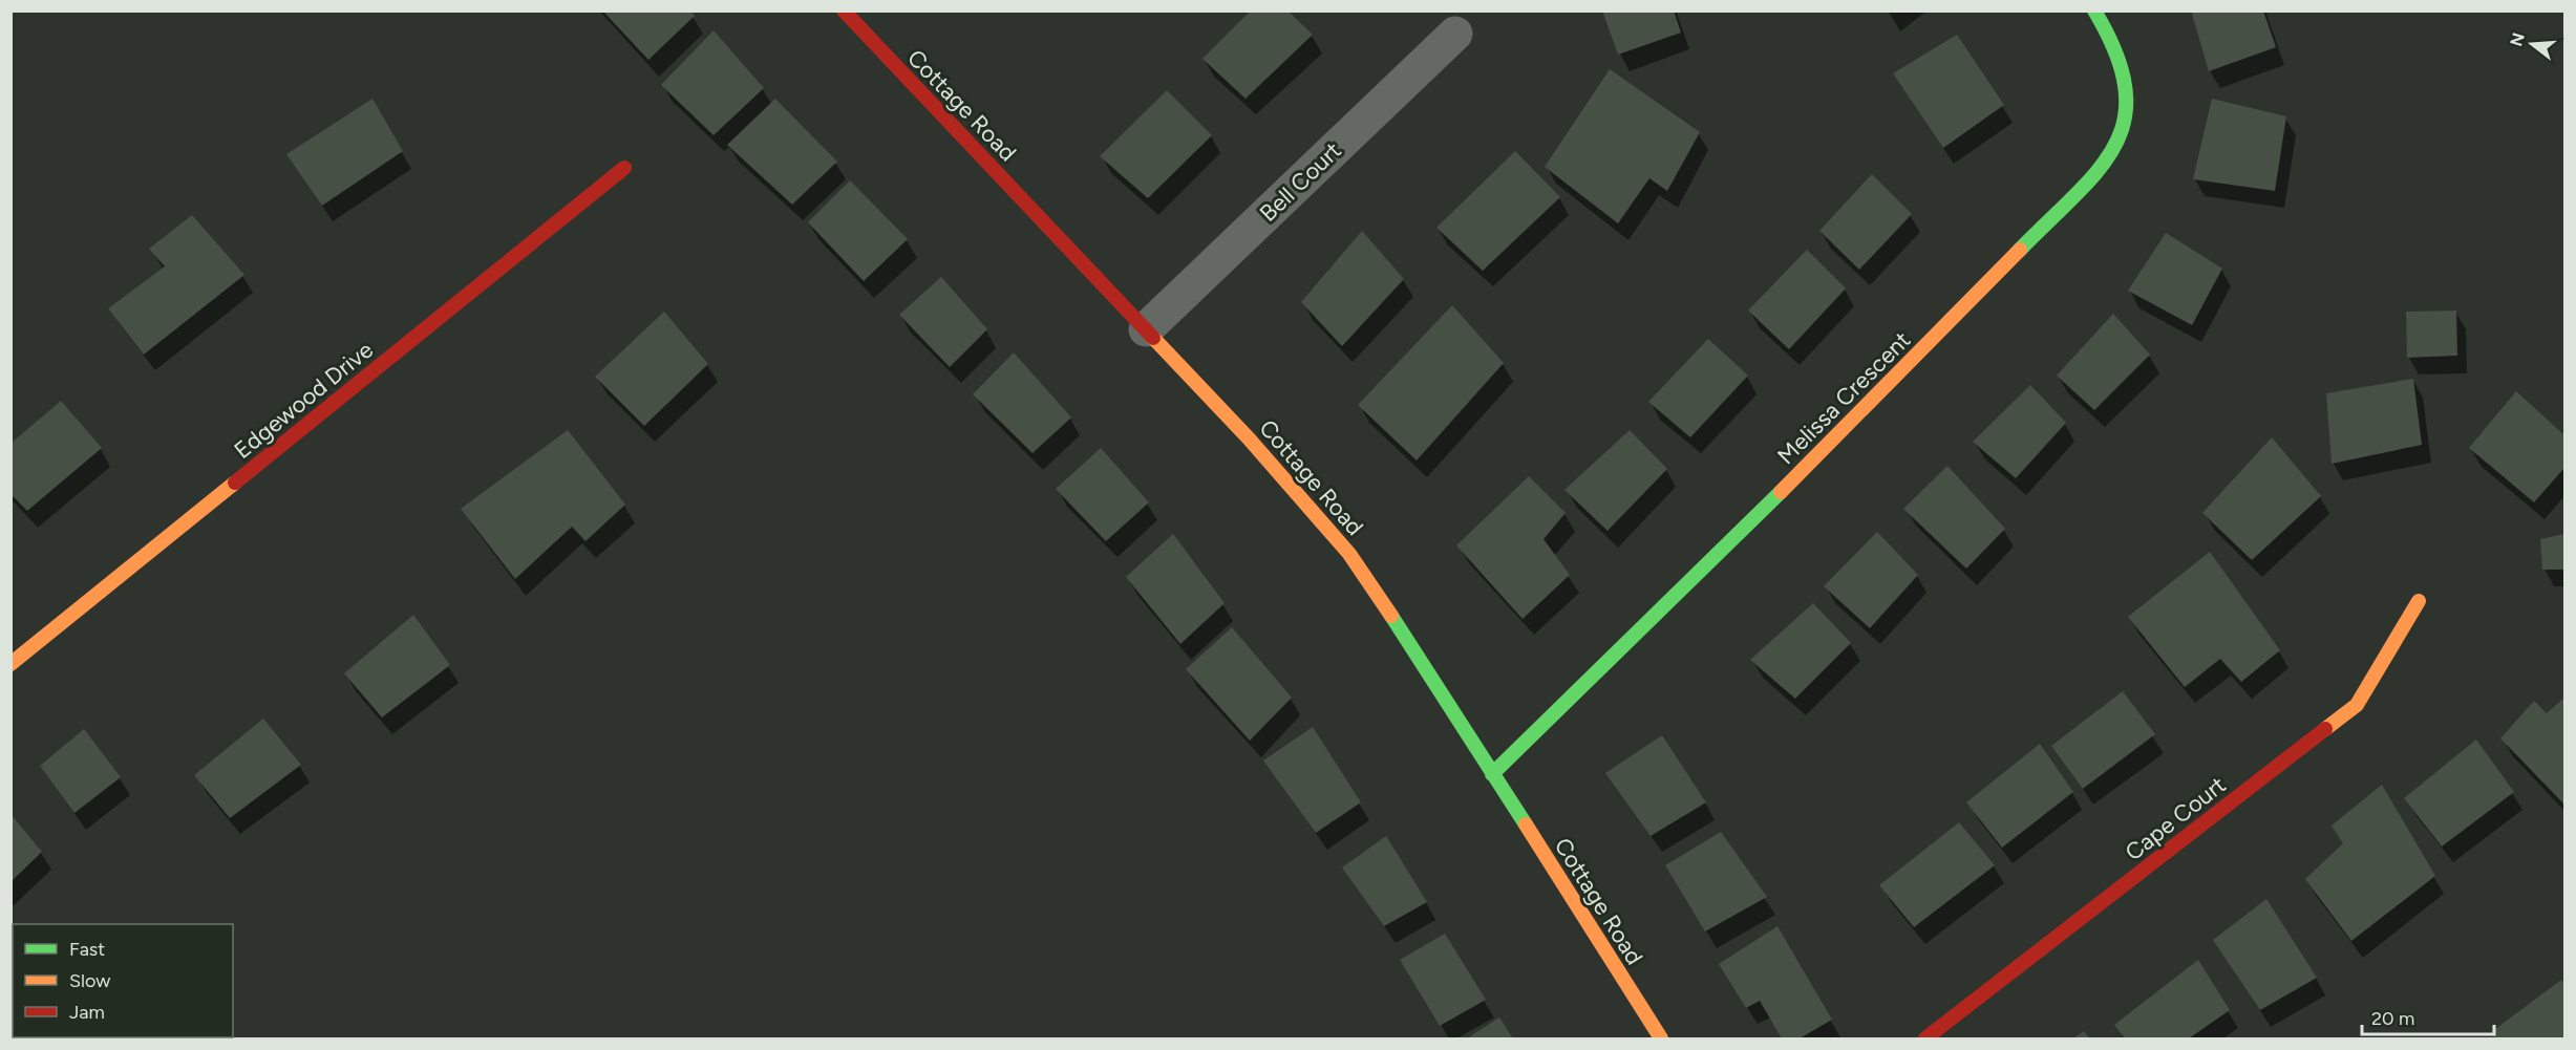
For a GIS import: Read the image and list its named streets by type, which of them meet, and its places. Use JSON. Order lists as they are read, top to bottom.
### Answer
{
  "streets": {
    "street": [
      "Cottage Road",
      "Bell Court",
      "Melissa Crescent",
      "Edgewood Drive",
      "Cape Court"
    ]
  },
  "crossings": [
    ["Cottage Road", "Bell Court"],
    ["Cottage Road", "Melissa Crescent"]
  ],
  "legend": ["Fast", "Slow", "Jam"],
  "scale_bar": "20 m",
  "north": "left"
}
